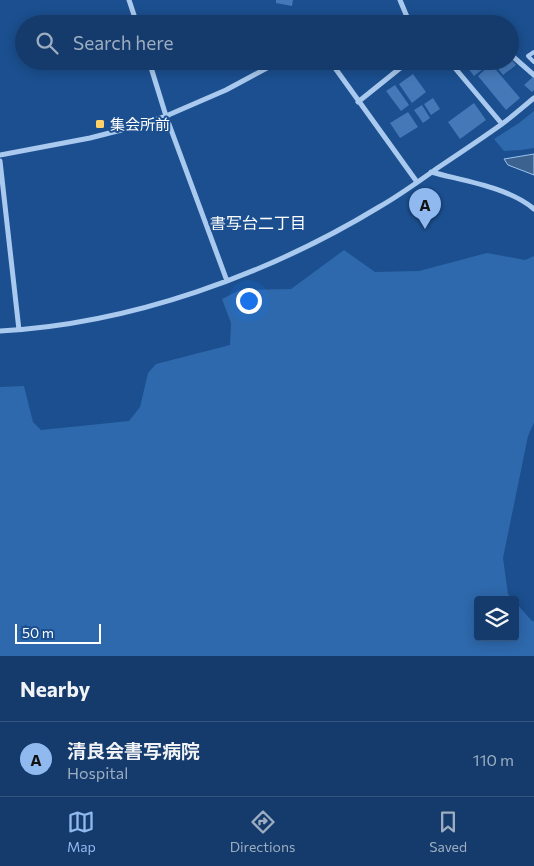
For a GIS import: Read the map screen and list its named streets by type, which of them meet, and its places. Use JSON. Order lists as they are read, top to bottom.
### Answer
{
  "districts": ["書写台二丁目"],
  "places": {
    "transit": ["集会所前"]
  },
  "scale_bar": "50 m",
  "page": {
    "search": "Search here",
    "pins": "A",
    "scale": "50 m",
    "heading": "Nearby",
    "list": [
      {
        "mark": "A",
        "name": "清良会書写病院",
        "note": "Hospital",
        "value": "110 m"
      }
    ],
    "nav": ["Map", "Directions", "Saved"]
  }
}
